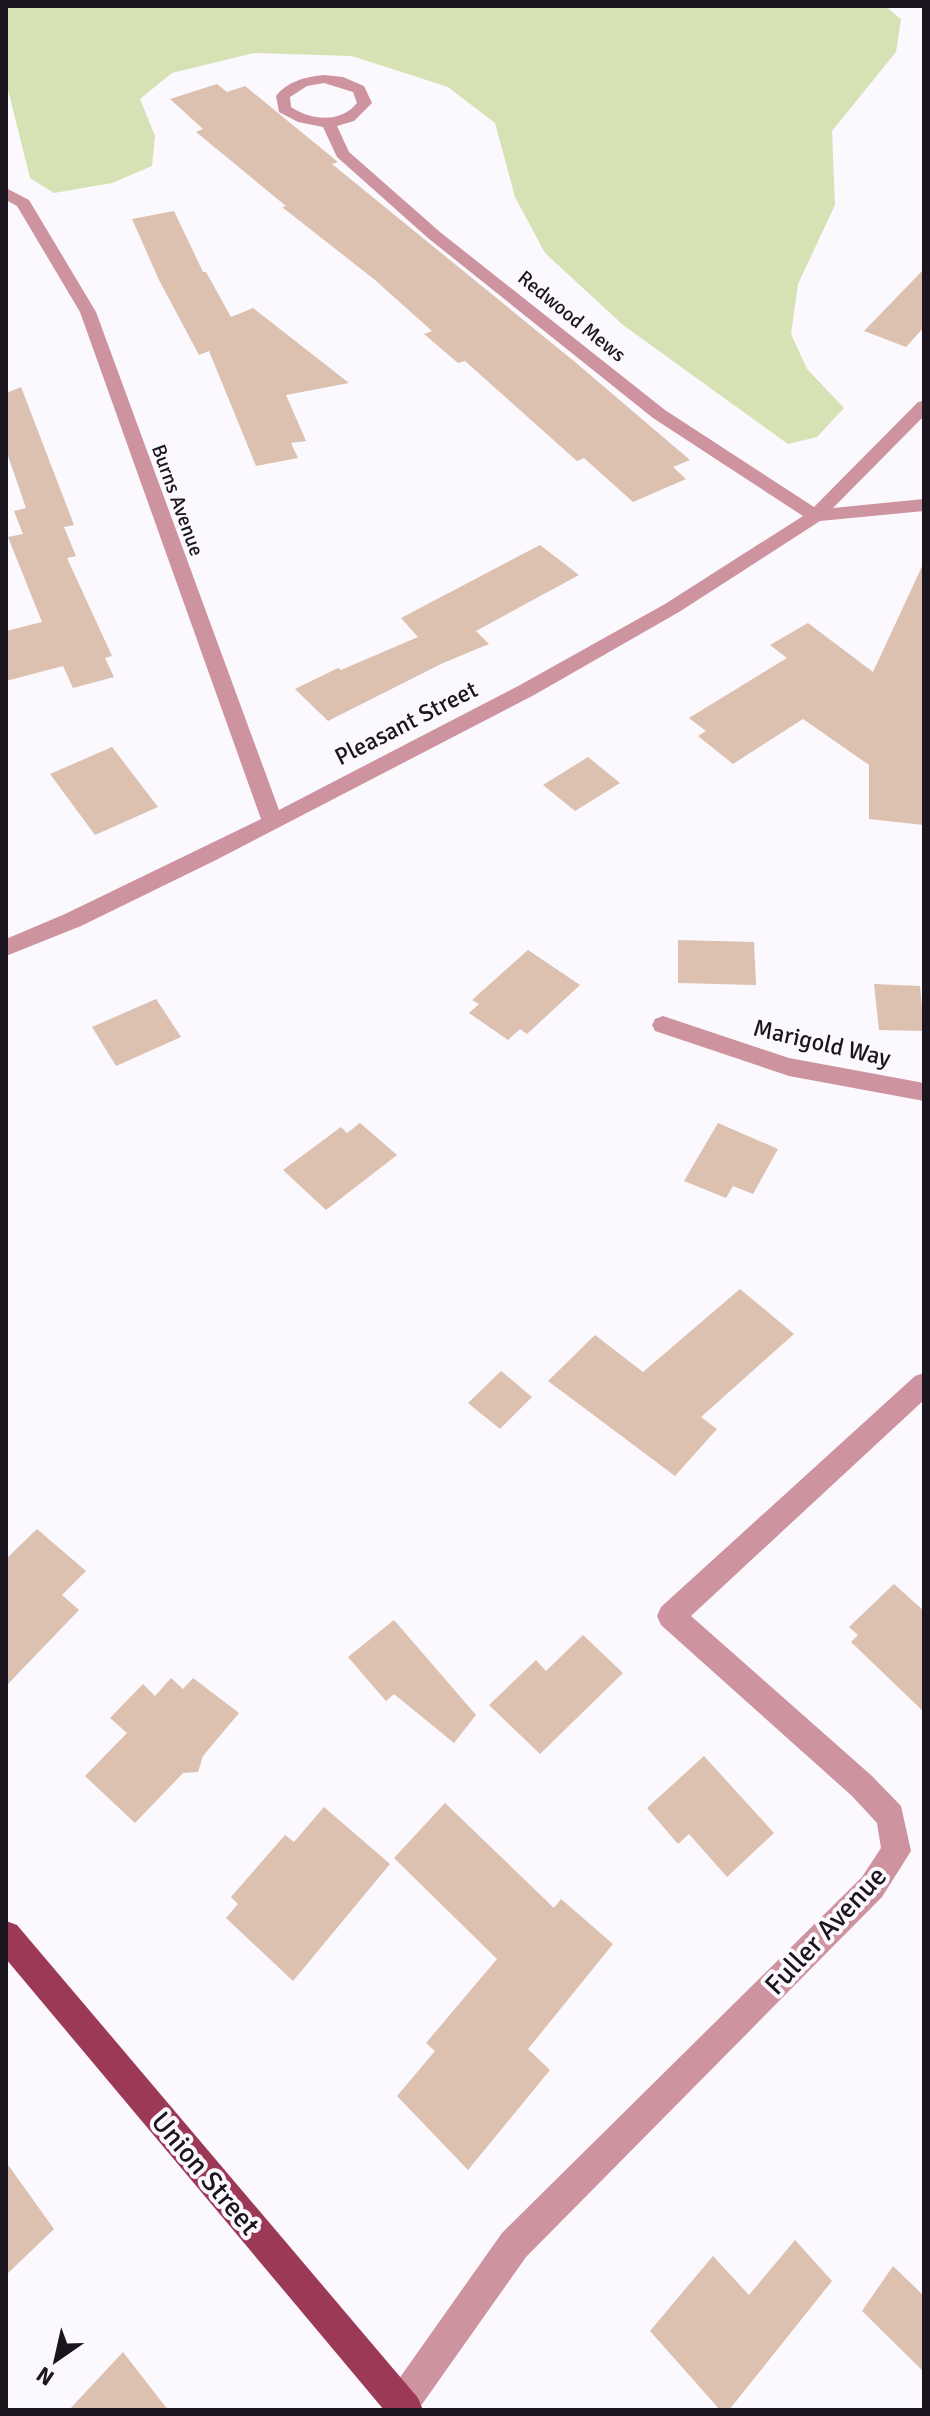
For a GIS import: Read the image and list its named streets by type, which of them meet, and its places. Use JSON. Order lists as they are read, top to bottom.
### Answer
{
  "streets": {
    "main road": ["Union Street"],
    "street": [
      "Redwood Mews",
      "Burns Avenue",
      "Pleasant Street",
      "Marigold Way",
      "Fuller Avenue"
    ]
  },
  "crossings": [
    ["Redwood Mews", "Pleasant Street"],
    ["Burns Avenue", "Pleasant Street"],
    ["Fuller Avenue", "Union Street"]
  ],
  "north": "bottom left"
}
